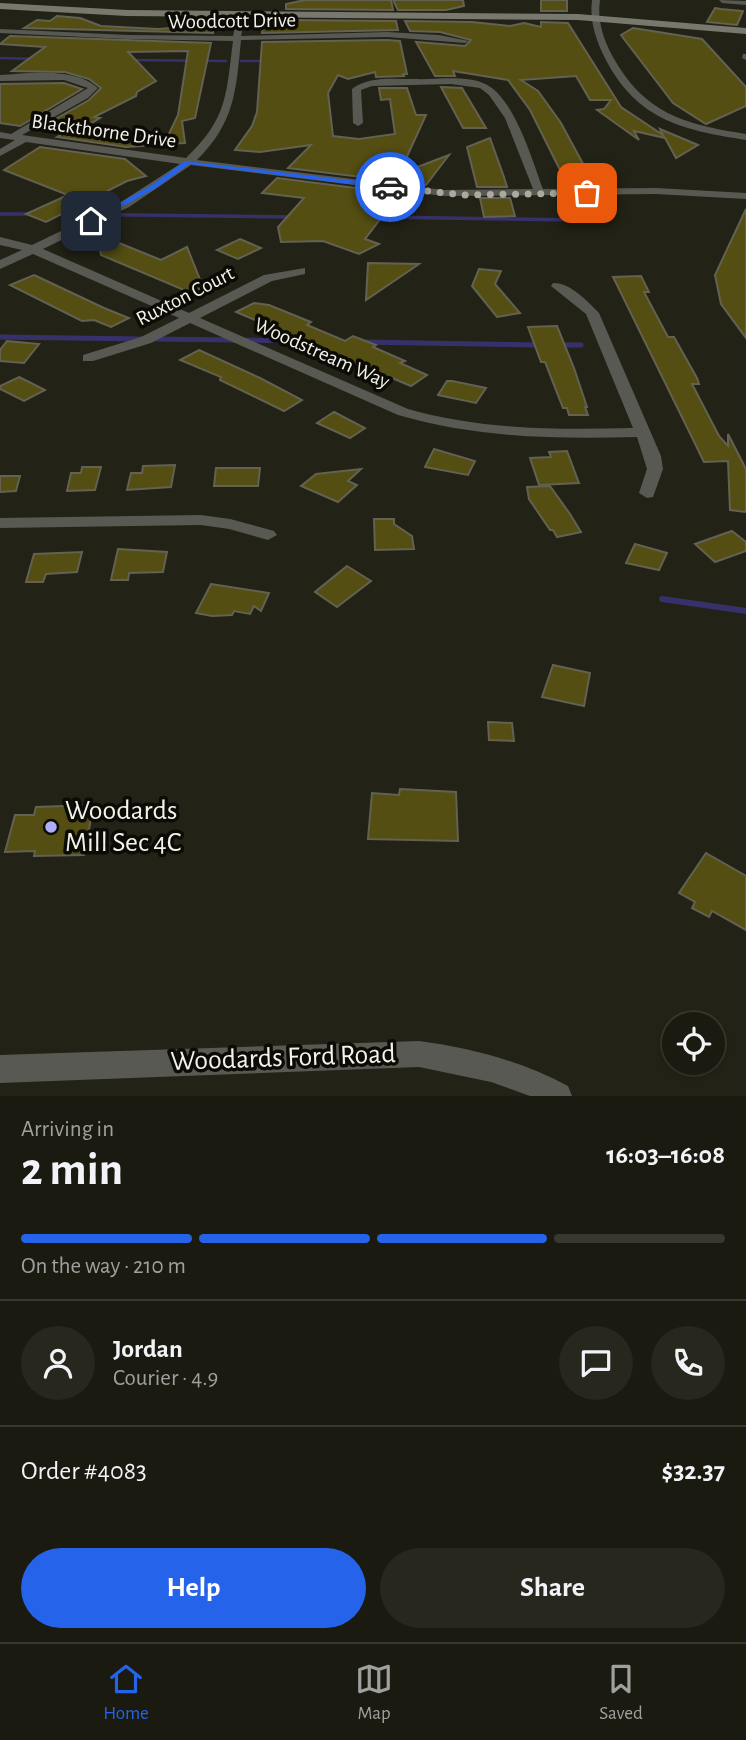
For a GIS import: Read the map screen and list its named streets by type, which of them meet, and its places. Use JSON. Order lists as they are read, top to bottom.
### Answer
{
  "streets": {
    "street": [
      "Woodcott Drive",
      "Blackthorne Drive",
      "Ruxton Court",
      "Woodstream Way",
      "Woodards Ford Road"
    ]
  },
  "crossings": [
    ["Ruxton Court", "Woodstream Way"]
  ],
  "places": ["Woodards Mill Sec 4C"],
  "page": {
    "heading": ["2 min", "Arriving in", "16:03–16:08"],
    "panel": [
      "Jordan",
      "Courier · 4.9",
      "Order #4083",
      "$32.37"
    ],
    "bar": "On the way · 210 m",
    "buttons": ["Help", "Share"],
    "tabs": ["Home", "Map", "Saved"]
  }
}
